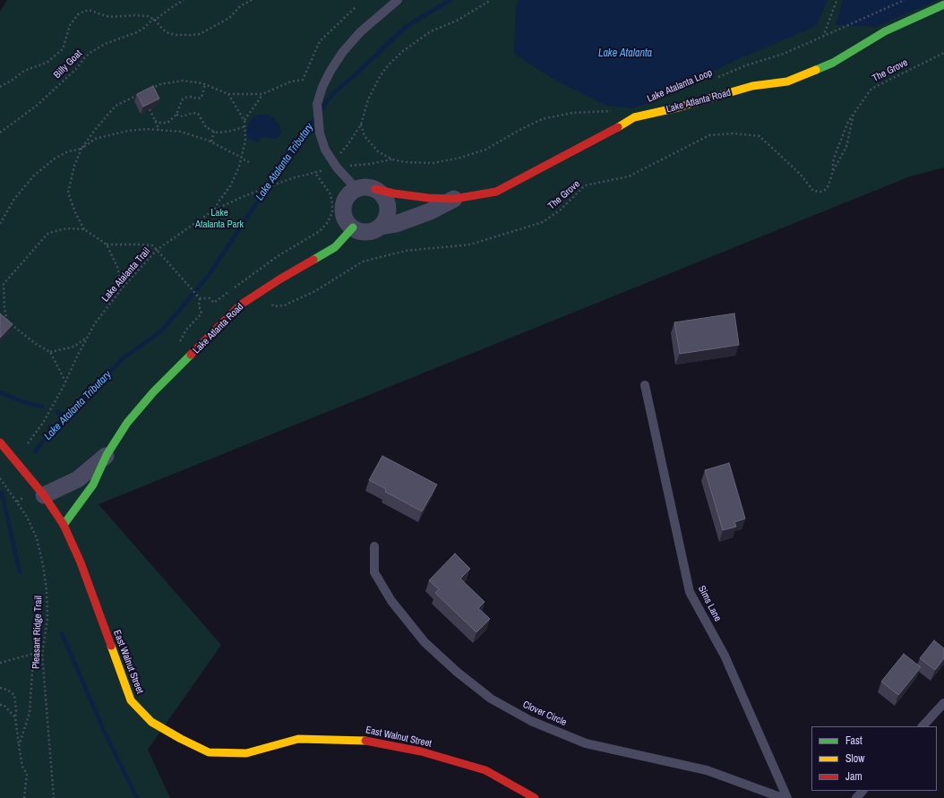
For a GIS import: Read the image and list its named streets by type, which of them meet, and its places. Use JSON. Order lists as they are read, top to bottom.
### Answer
{
  "streets": {
    "street": ["Lake Atlanta Road", "East Walnut Street"],
    "lane": ["Sims Lane", "Clover Circle"],
    "path": [
      "Billy Goat",
      "The Grove",
      "Lake Atalanta Loop",
      "Lake Atalanta Trail",
      "Pleasant Ridge Trail"
    ]
  },
  "crossings": [
    ["The Grove", "Lake Atlanta Road"],
    ["Lake Atlanta Road", "East Walnut Street"]
  ],
  "water": ["Lake Atalanta", "Lake Atalanta Tributary"],
  "parks": ["Lake Atalanta Park"],
  "legend": ["Fast", "Slow", "Jam"]
}
